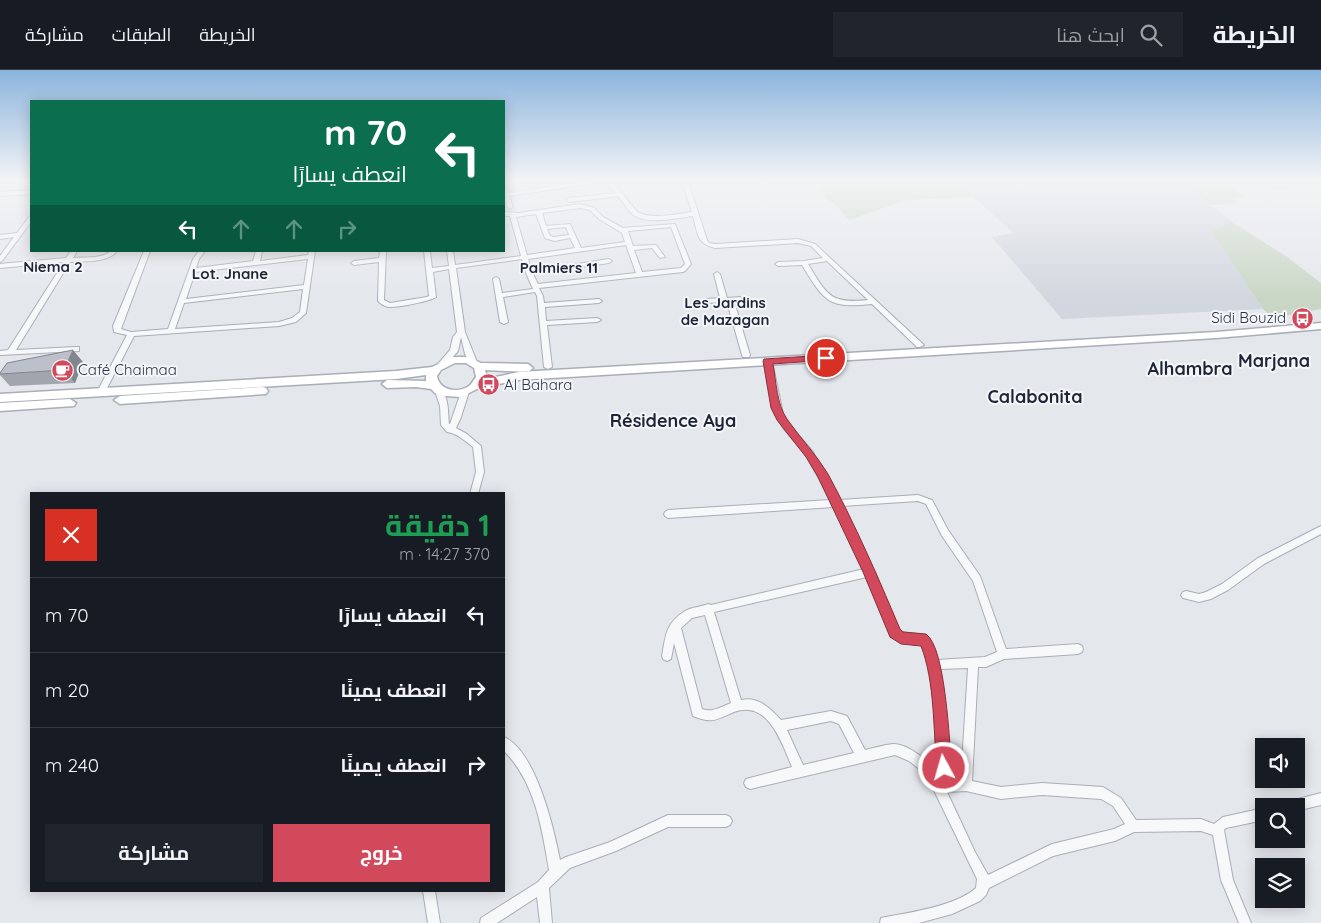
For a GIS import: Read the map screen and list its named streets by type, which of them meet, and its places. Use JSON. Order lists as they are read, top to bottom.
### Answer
{
  "districts": [
    "Niema 2",
    "Palmiers 11",
    "Lot. Jnane",
    "Les Jardins de Mazagan",
    "Marjana",
    "Alhambra",
    "Calabonita",
    "Résidence Aya"
  ],
  "places": {
    "bus stop": ["Sidi Bouzid", "Al Bahara"],
    "cafe": ["Café Chaimaa"]
  },
  "page": {
    "header": "الخريطة",
    "search": "ابحث هنا",
    "nav": ["الخريطة", "الطبقات", "مشاركة"],
    "turn": ["70 m", "انعطف يسارًا"],
    "heading": ["1 دقيقة", "370 m · 14:27"],
    "list": [
      {
        "name": "انعطف يسارًا",
        "value": "70 m"
      },
      {
        "name": "انعطف يمينًا",
        "value": "20 m"
      },
      {
        "name": "انعطف يمينًا",
        "value": "240 m"
      }
    ],
    "buttons": ["خروج", "مشاركة"]
  }
}
